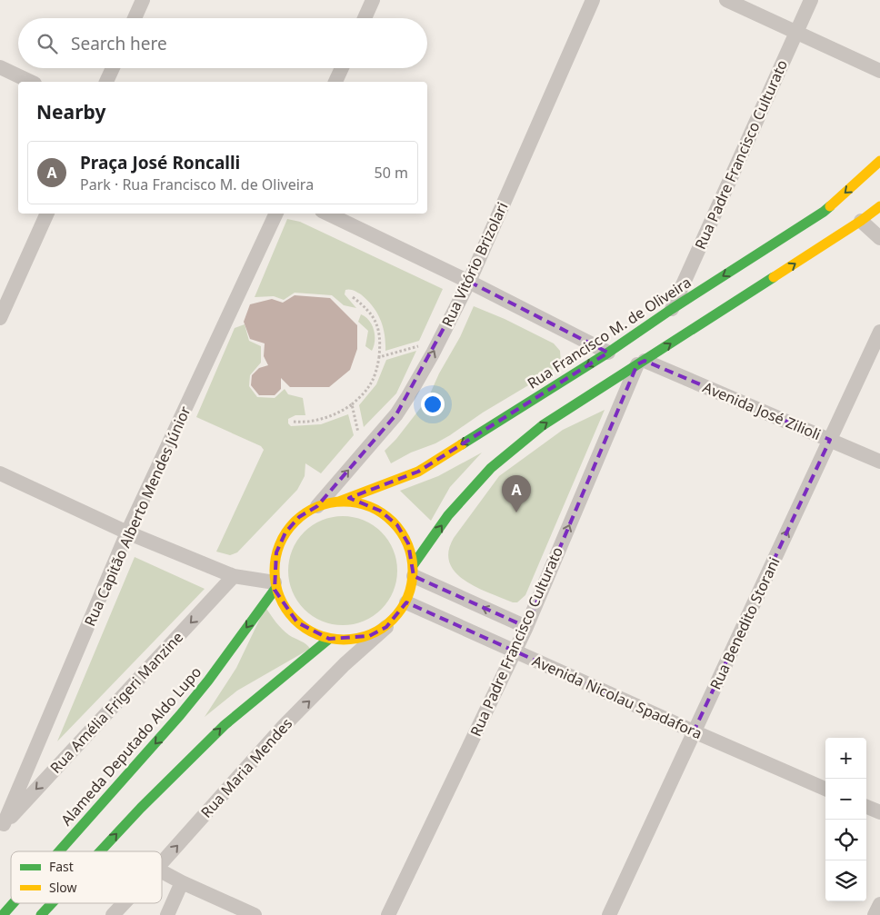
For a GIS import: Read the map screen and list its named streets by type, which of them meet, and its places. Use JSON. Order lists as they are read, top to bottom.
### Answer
{
  "streets": {
    "main road": ["Rua Francisco M. de Oliveira", "Alameda Deputado Aldo Lupo"],
    "street": [
      "Rua Padre Francisco Culturato",
      "Rua Vitório Brizolari",
      "Avenida José Zilioli",
      "Rua Capitão Alberto Mendes Júnior",
      "Rua Benedito Storani",
      "Avenida Nicolau Spadafora",
      "Rua Amélia Frigeri Manzine",
      "Rua Maria Mendes"
    ]
  },
  "crossings": [
    ["Rua Padre Francisco Culturato", "Rua Francisco M. de Oliveira"],
    ["Rua Padre Francisco Culturato", "Avenida José Zilioli"],
    ["Rua Padre Francisco Culturato", "Avenida Nicolau Spadafora"],
    ["Rua Vitório Brizolari", "Rua Francisco M. de Oliveira"],
    ["Rua Vitório Brizolari", "Avenida Nicolau Spadafora"],
    ["Rua Vitório Brizolari", "Alameda Deputado Aldo Lupo"],
    ["Rua Vitório Brizolari", "Rua Maria Mendes"],
    ["Rua Francisco M. de Oliveira", "Avenida Nicolau Spadafora"],
    ["Rua Francisco M. de Oliveira", "Alameda Deputado Aldo Lupo"],
    ["Rua Francisco M. de Oliveira", "Rua Maria Mendes"],
    ["Avenida José Zilioli", "Rua Benedito Storani"],
    ["Rua Capitão Alberto Mendes Júnior", "Rua Amélia Frigeri Manzine"],
    ["Rua Benedito Storani", "Avenida Nicolau Spadafora"],
    ["Avenida Nicolau Spadafora", "Alameda Deputado Aldo Lupo"],
    ["Avenida Nicolau Spadafora", "Rua Maria Mendes"],
    ["Alameda Deputado Aldo Lupo", "Rua Maria Mendes"]
  ],
  "one_way": ["Rua Benedito Storani", "Rua Amélia Frigeri Manzine", "Rua Maria Mendes"],
  "legend": ["Fast", "Slow"],
  "page": {
    "search": "Search here",
    "heading": "Nearby",
    "list": [
      {
        "mark": "A",
        "name": "Praça José Roncalli",
        "note": "Park · Rua Francisco M. de Oliveira",
        "value": "50 m"
      }
    ],
    "pins": "A",
    "map_buttons": ["+", "−"]
  }
}
